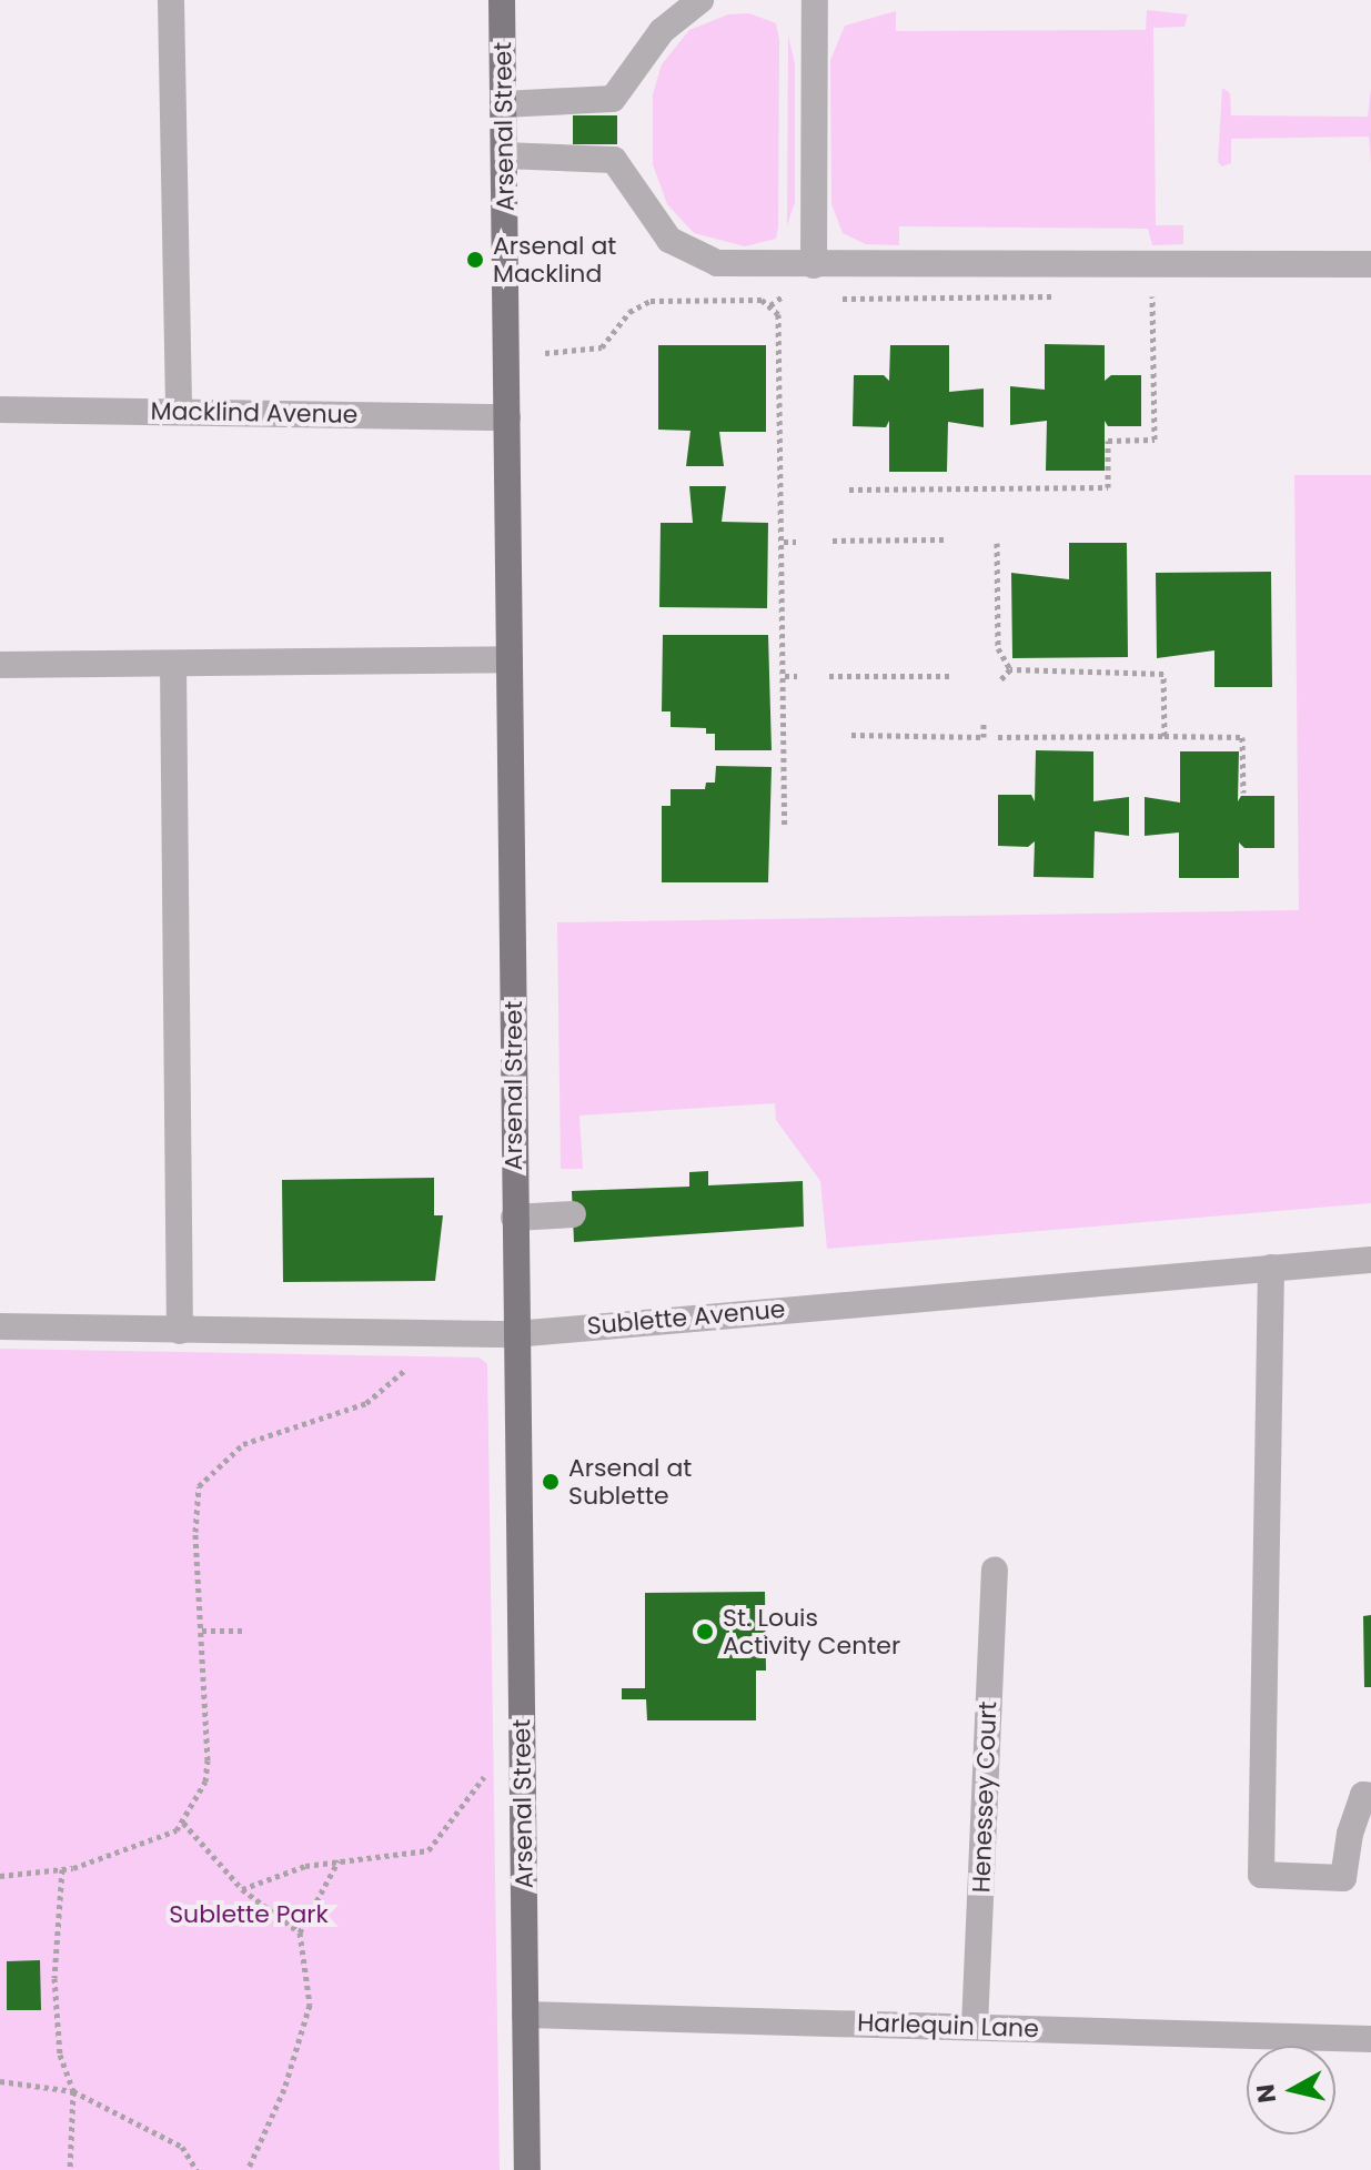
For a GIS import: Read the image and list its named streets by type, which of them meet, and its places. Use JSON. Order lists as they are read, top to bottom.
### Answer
{
  "streets": {
    "main road": ["Arsenal Street"],
    "street": [
      "Macklind Avenue",
      "Sublette Avenue",
      "Henessey Court",
      "Harlequin Lane"
    ]
  },
  "crossings": [
    ["Arsenal Street", "Macklind Avenue"],
    ["Arsenal Street", "Sublette Avenue"],
    ["Arsenal Street", "Harlequin Lane"],
    ["Henessey Court", "Harlequin Lane"]
  ],
  "parks": ["Sublette Park"],
  "places": ["Arsenal at Macklind", "Arsenal at Sublette", "St. Louis Activity Center"],
  "north": "left"
}
